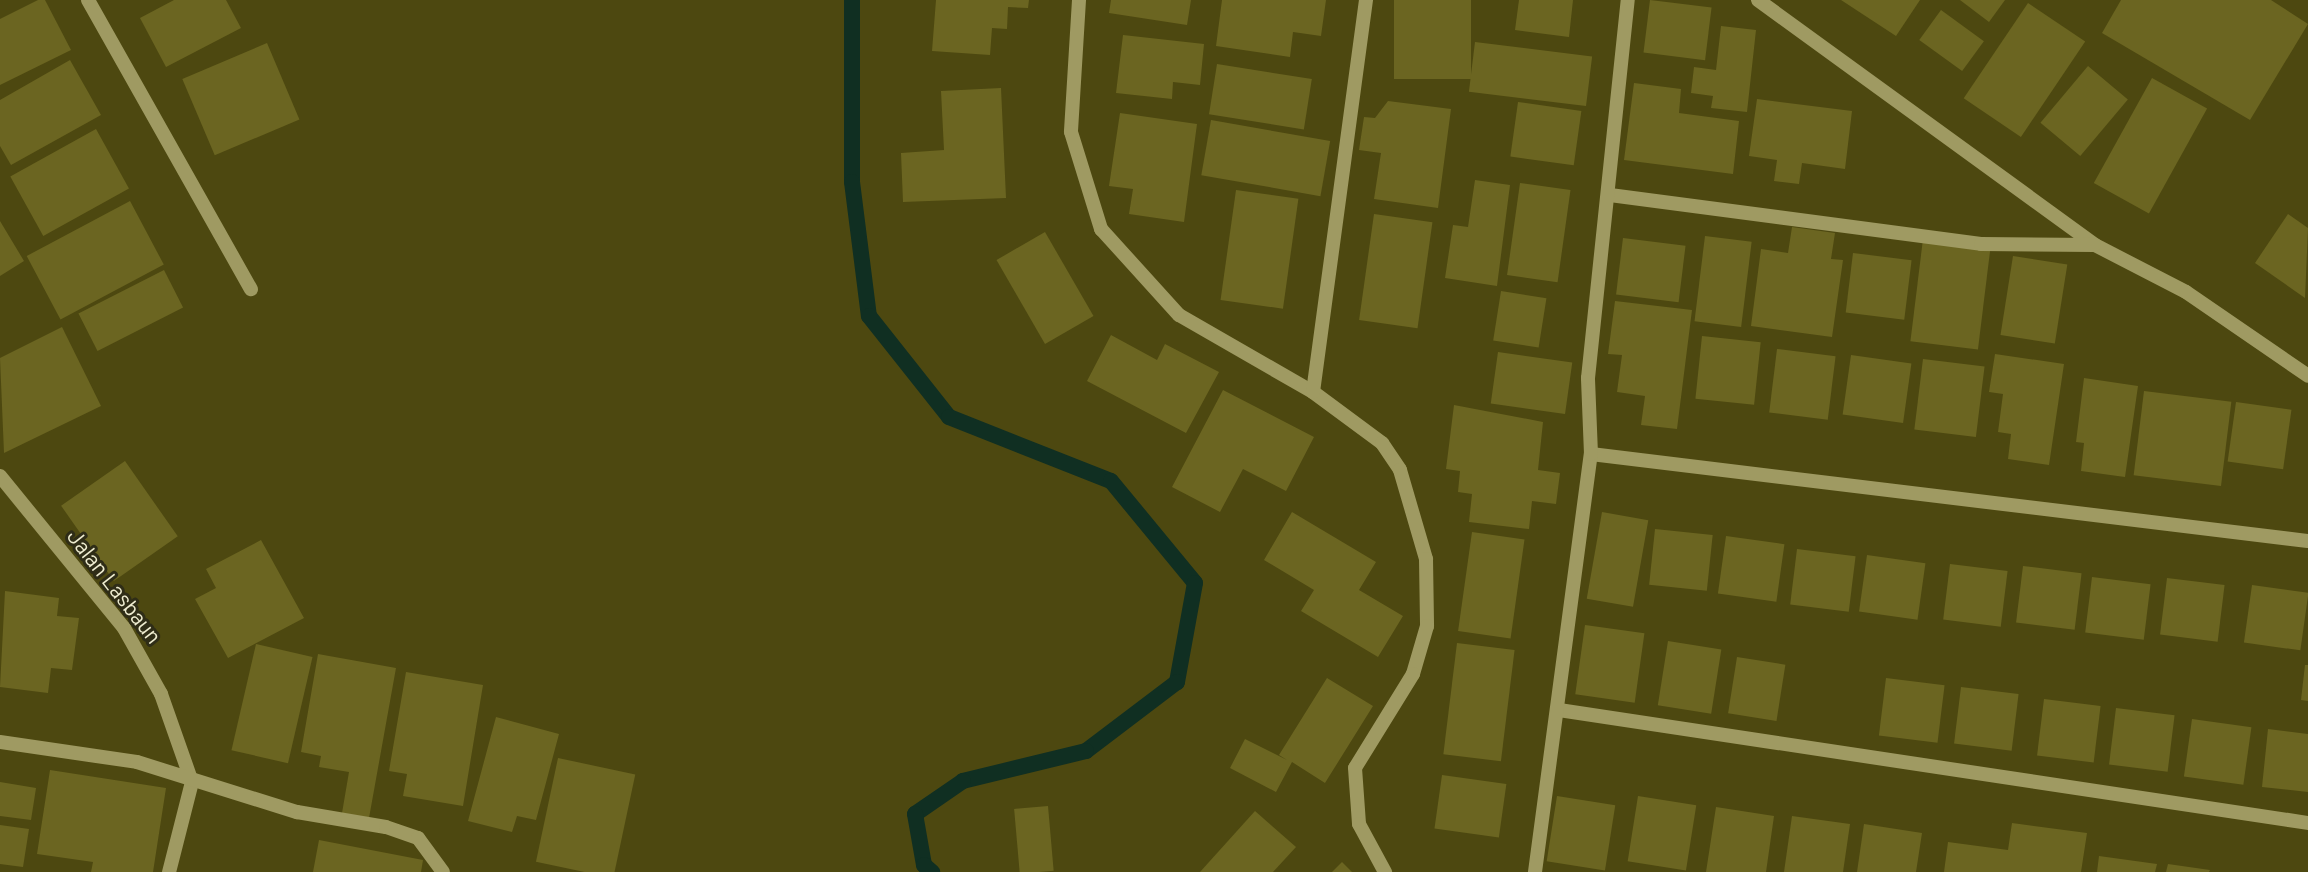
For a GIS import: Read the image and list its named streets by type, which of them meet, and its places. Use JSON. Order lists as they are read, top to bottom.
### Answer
{
  "streets": {
    "street": ["Jalan Lasbaun"]
  }
}
